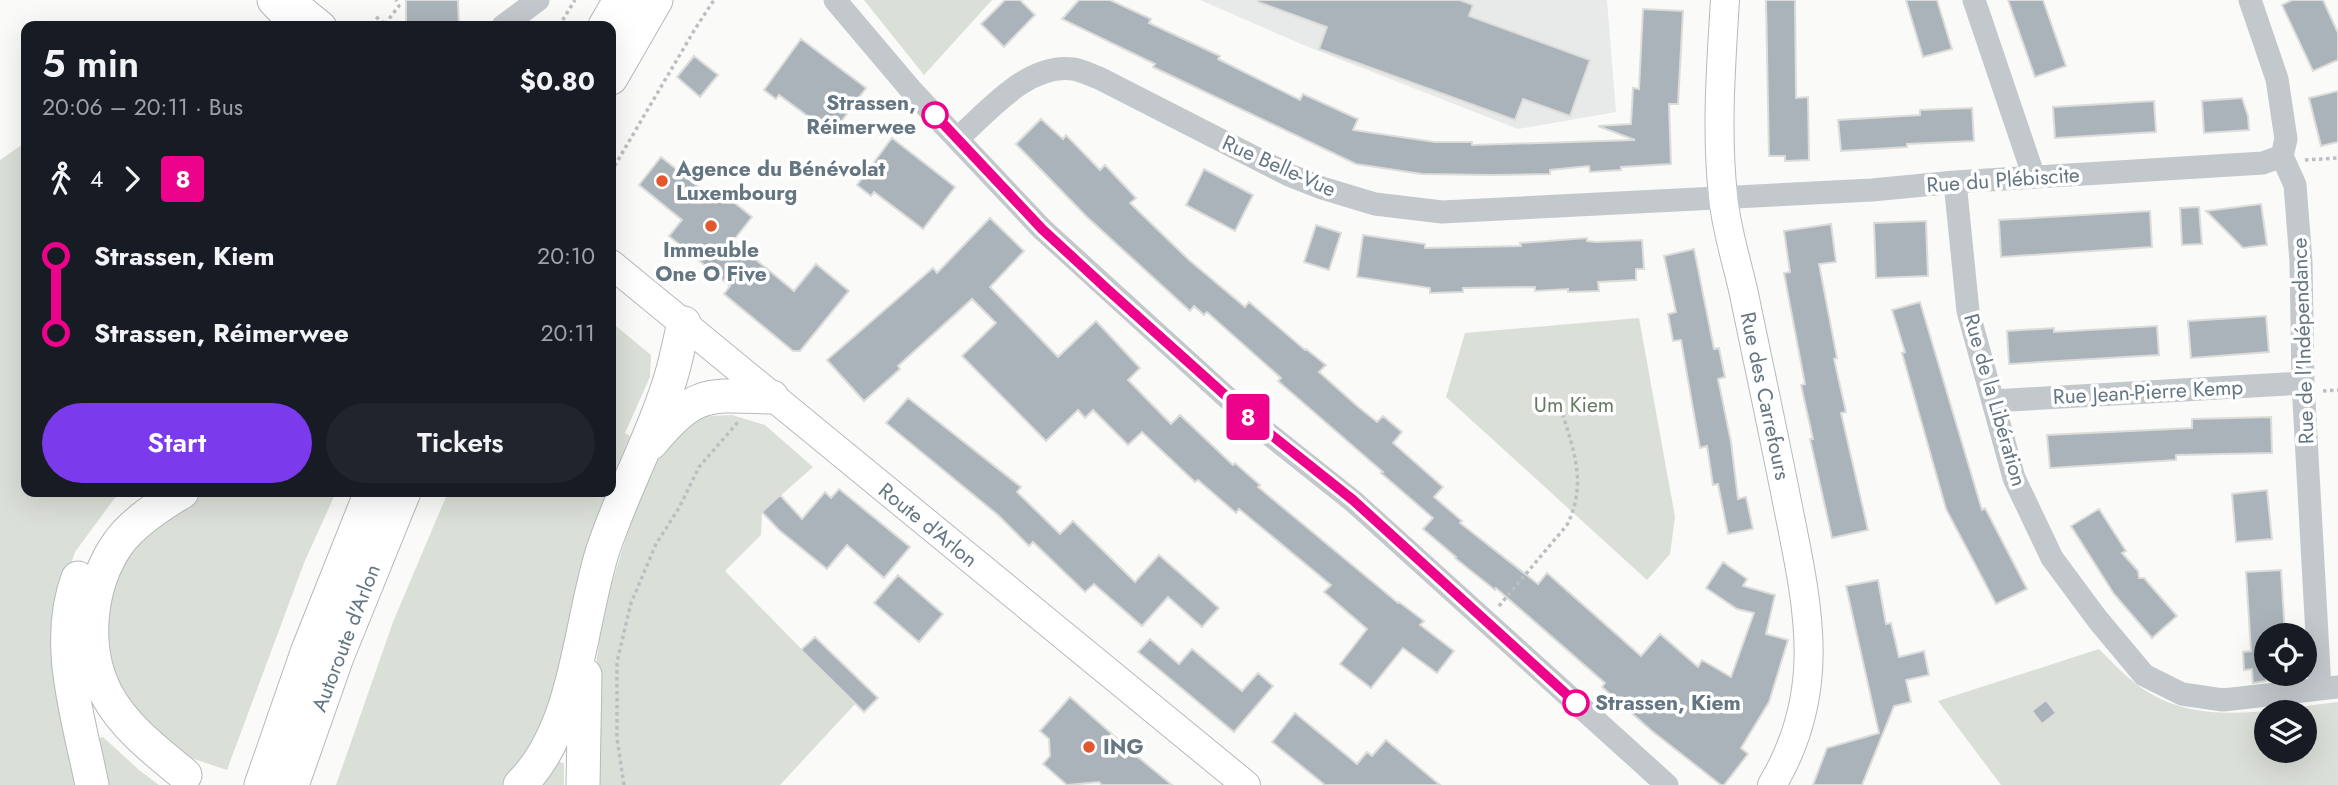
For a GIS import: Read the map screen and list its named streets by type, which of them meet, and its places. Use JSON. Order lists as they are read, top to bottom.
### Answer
{
  "streets": {
    "highway": ["Autoroute d'Arlon"],
    "main road": ["Rue des Carrefours", "Route d'Arlon"],
    "street": [
      "Rue Belle-Vue",
      "Rue du Plébiscite",
      "Rue de l'Indépendance",
      "Rue Jean-Pierre Kemp",
      "Rue de la Libération"
    ]
  },
  "crossings": [
    ["Rue Belle-Vue", "Rue du Plébiscite"],
    ["Rue Belle-Vue", "Rue des Carrefours"],
    ["Rue du Plébiscite", "Rue de l'Indépendance"],
    ["Rue du Plébiscite", "Rue des Carrefours"],
    ["Rue du Plébiscite", "Rue de la Libération"],
    ["Rue de l'Indépendance", "Rue Jean-Pierre Kemp"],
    ["Rue de l'Indépendance", "Rue de la Libération"],
    ["Rue Jean-Pierre Kemp", "Rue de la Libération"]
  ],
  "parks": ["Um Kiem"],
  "places": [
    "Strassen, Réimerwee",
    "Agence du Bénévolat Luxembourg",
    "Immeuble One O Five",
    "Strassen, Kiem",
    "ING"
  ],
  "lines": ["bus line 8"],
  "page": {
    "on_map": "8",
    "heading": ["5 min", "20:06 – 20:11 · Bus", "$0.80"],
    "legs": ["4", "8"],
    "list": [
      {
        "name": "Strassen, Kiem",
        "value": "20:10"
      },
      {
        "name": "Strassen, Réimerwee",
        "value": "20:11"
      }
    ],
    "buttons": ["Start", "Tickets"]
  }
}
